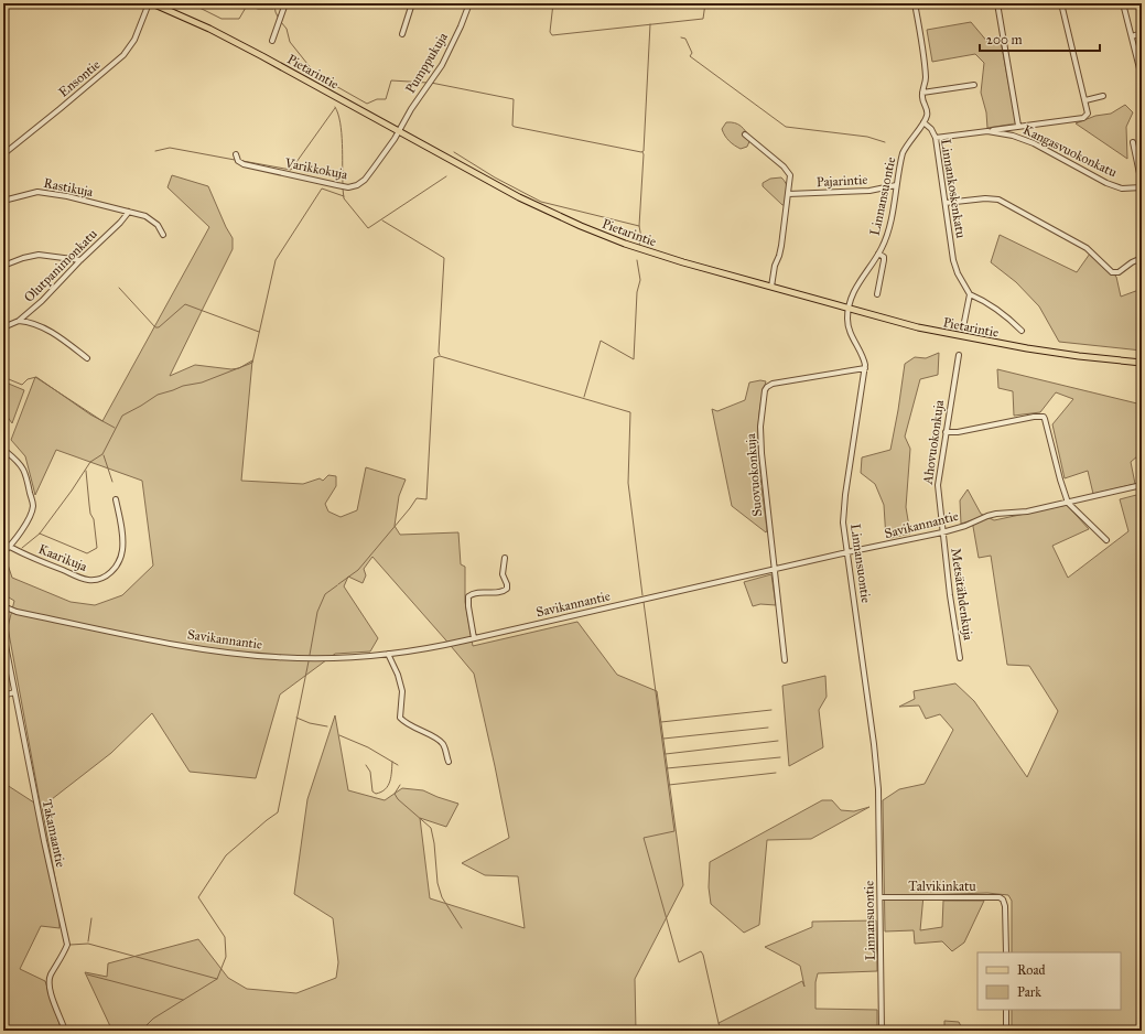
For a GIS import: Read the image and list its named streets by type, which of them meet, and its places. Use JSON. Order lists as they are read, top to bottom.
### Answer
{
  "streets": {
    "main road": ["Pietarintie"],
    "street": [
      "Pumppukuja",
      "Ensontie",
      "Kangasvuokonkatu",
      "Varikkokuja",
      "Pajarintie",
      "Rastikuja",
      "Linnankoskenkatu",
      "Linnansuontie",
      "Olutpanimonkatu",
      "Ahovuokonkuja",
      "Suovuokonkuja",
      "Savikannantie",
      "Kaarikuja",
      "Metsätähdenkuja",
      "Takamaantie",
      "Talvikinkatu"
    ]
  },
  "crossings": [
    ["Pumppukuja", "Pietarintie"],
    ["Pumppukuja", "Varikkokuja"],
    ["Pietarintie", "Ensontie"],
    ["Pietarintie", "Varikkokuja"],
    ["Pietarintie", "Linnansuontie"],
    ["Kangasvuokonkatu", "Linnankoskenkatu"],
    ["Pajarintie", "Linnansuontie"],
    ["Rastikuja", "Olutpanimonkatu"],
    ["Linnankoskenkatu", "Linnansuontie"],
    ["Linnansuontie", "Suovuokonkuja"],
    ["Linnansuontie", "Savikannantie"],
    ["Linnansuontie", "Talvikinkatu"],
    ["Ahovuokonkuja", "Savikannantie"],
    ["Ahovuokonkuja", "Metsätähdenkuja"],
    ["Suovuokonkuja", "Savikannantie"],
    ["Savikannantie", "Metsätähdenkuja"]
  ],
  "legend": ["Road", "Park"],
  "scale_bar": "200 m"
}
